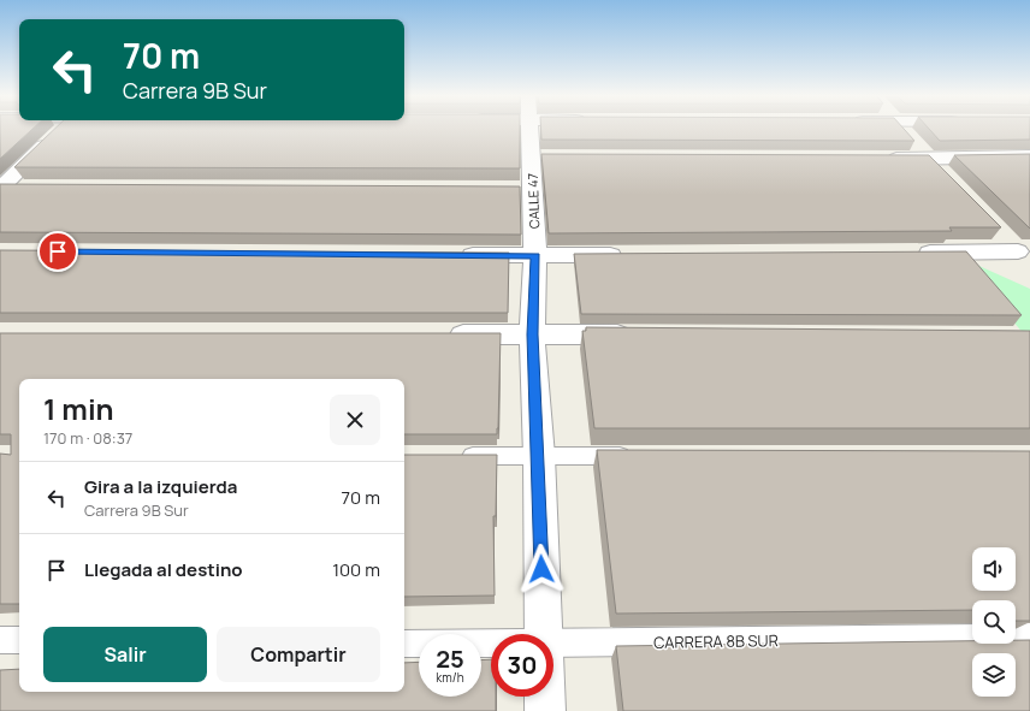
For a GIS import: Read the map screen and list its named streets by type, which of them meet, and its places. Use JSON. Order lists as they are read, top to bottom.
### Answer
{
  "streets": {
    "street": ["CALLE 47"],
    "lane": ["CARRERA 8B SUR"]
  },
  "page": {
    "turn": ["70 m", "Carrera 9B Sur"],
    "heading": ["1 min", "170 m · 08:37"],
    "list": [
      {
        "name": "Gira a la izquierda",
        "note": "Carrera 9B Sur",
        "value": "70 m"
      },
      {
        "name": "Llegada al destino",
        "value": "100 m"
      }
    ],
    "buttons": ["Salir", "Compartir"],
    "speed": "25 km/h",
    "limit": "30"
  }
}
